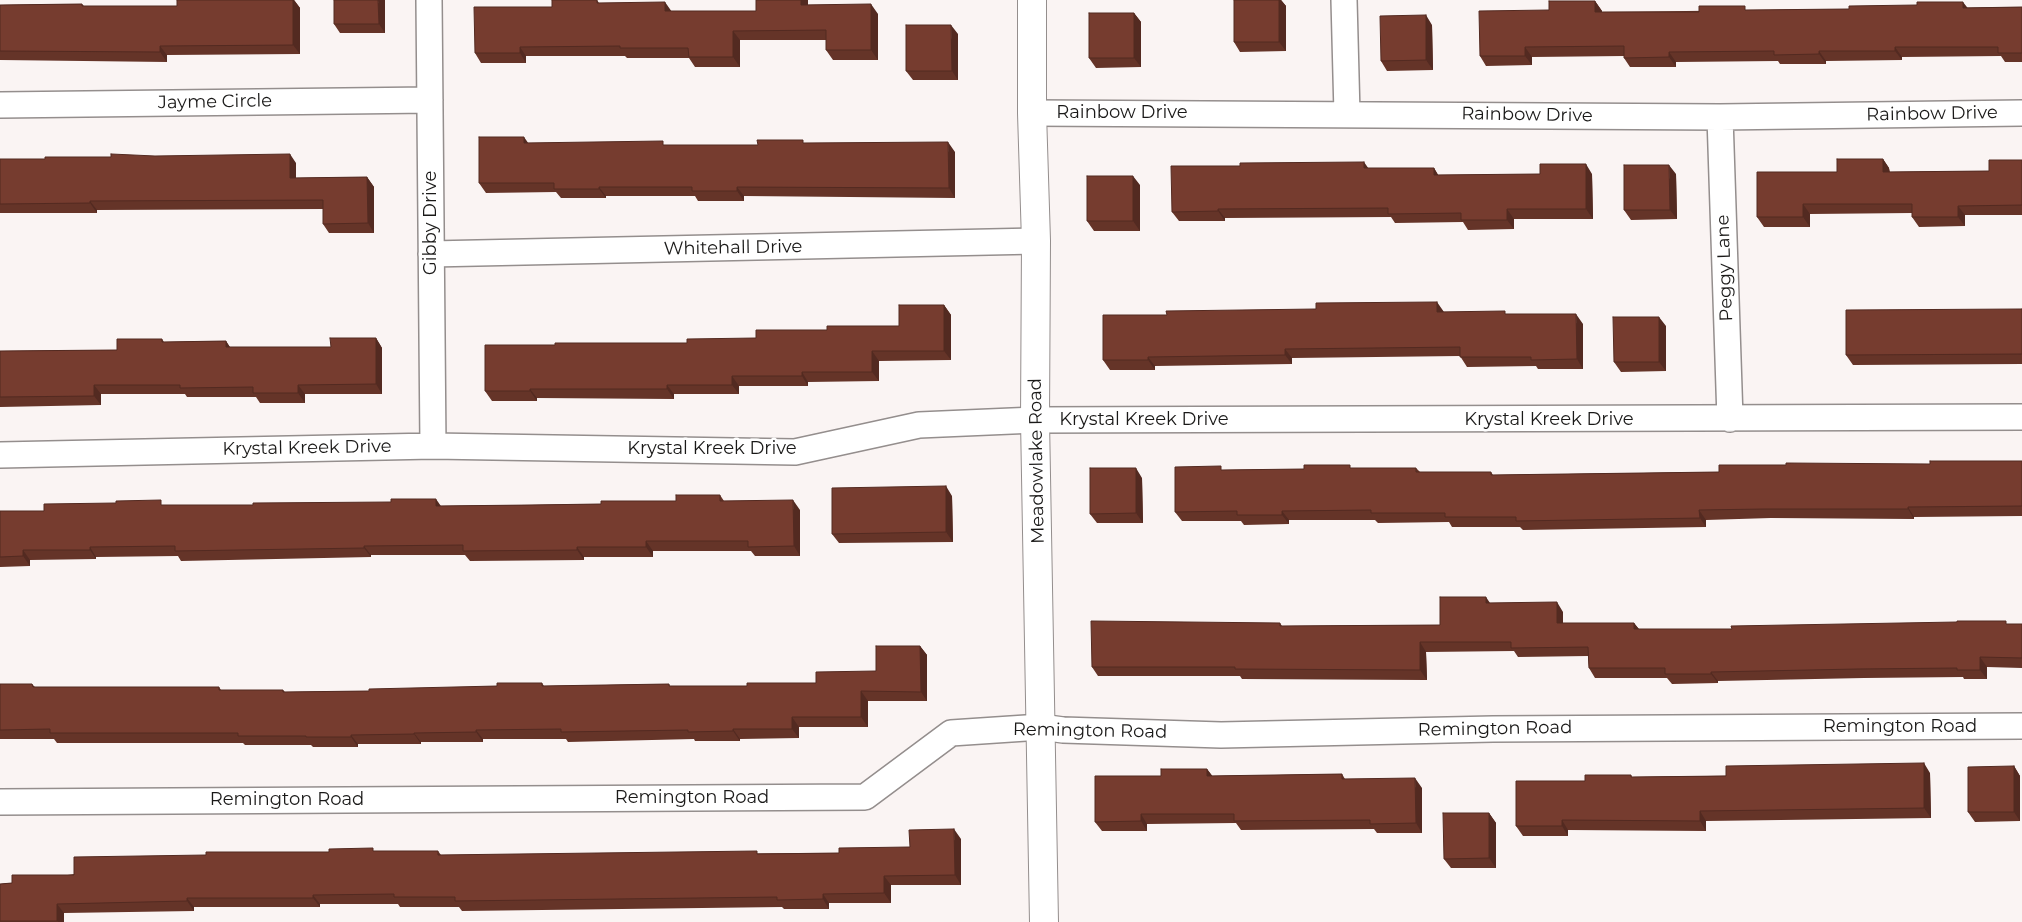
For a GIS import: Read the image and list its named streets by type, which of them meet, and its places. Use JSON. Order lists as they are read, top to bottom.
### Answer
{
  "streets": {
    "street": [
      "Jayme Circle",
      "Rainbow Drive",
      "Gibby Drive",
      "Whitehall Drive",
      "Peggy Lane",
      "Krystal Kreek Drive",
      "Meadowlake Road",
      "Remington Road"
    ]
  },
  "crossings": [
    ["Jayme Circle", "Gibby Drive"],
    ["Rainbow Drive", "Peggy Lane"],
    ["Rainbow Drive", "Meadowlake Road"],
    ["Gibby Drive", "Whitehall Drive"],
    ["Gibby Drive", "Krystal Kreek Drive"],
    ["Whitehall Drive", "Meadowlake Road"],
    ["Peggy Lane", "Krystal Kreek Drive"],
    ["Krystal Kreek Drive", "Meadowlake Road"],
    ["Meadowlake Road", "Remington Road"]
  ]
}
